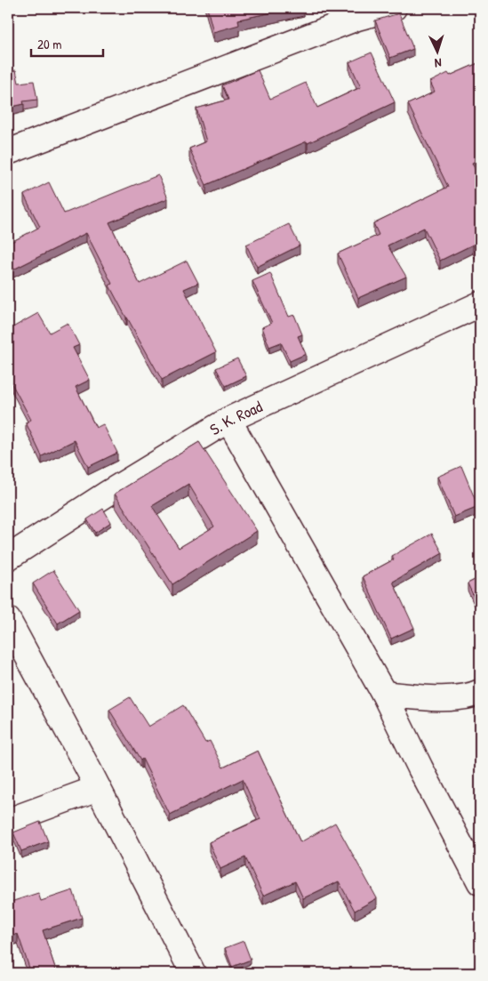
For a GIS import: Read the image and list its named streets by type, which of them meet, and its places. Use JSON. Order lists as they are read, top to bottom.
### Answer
{
  "streets": {
    "street": ["S. K. Road"]
  },
  "scale_bar": "20 m",
  "north": "bottom"
}
